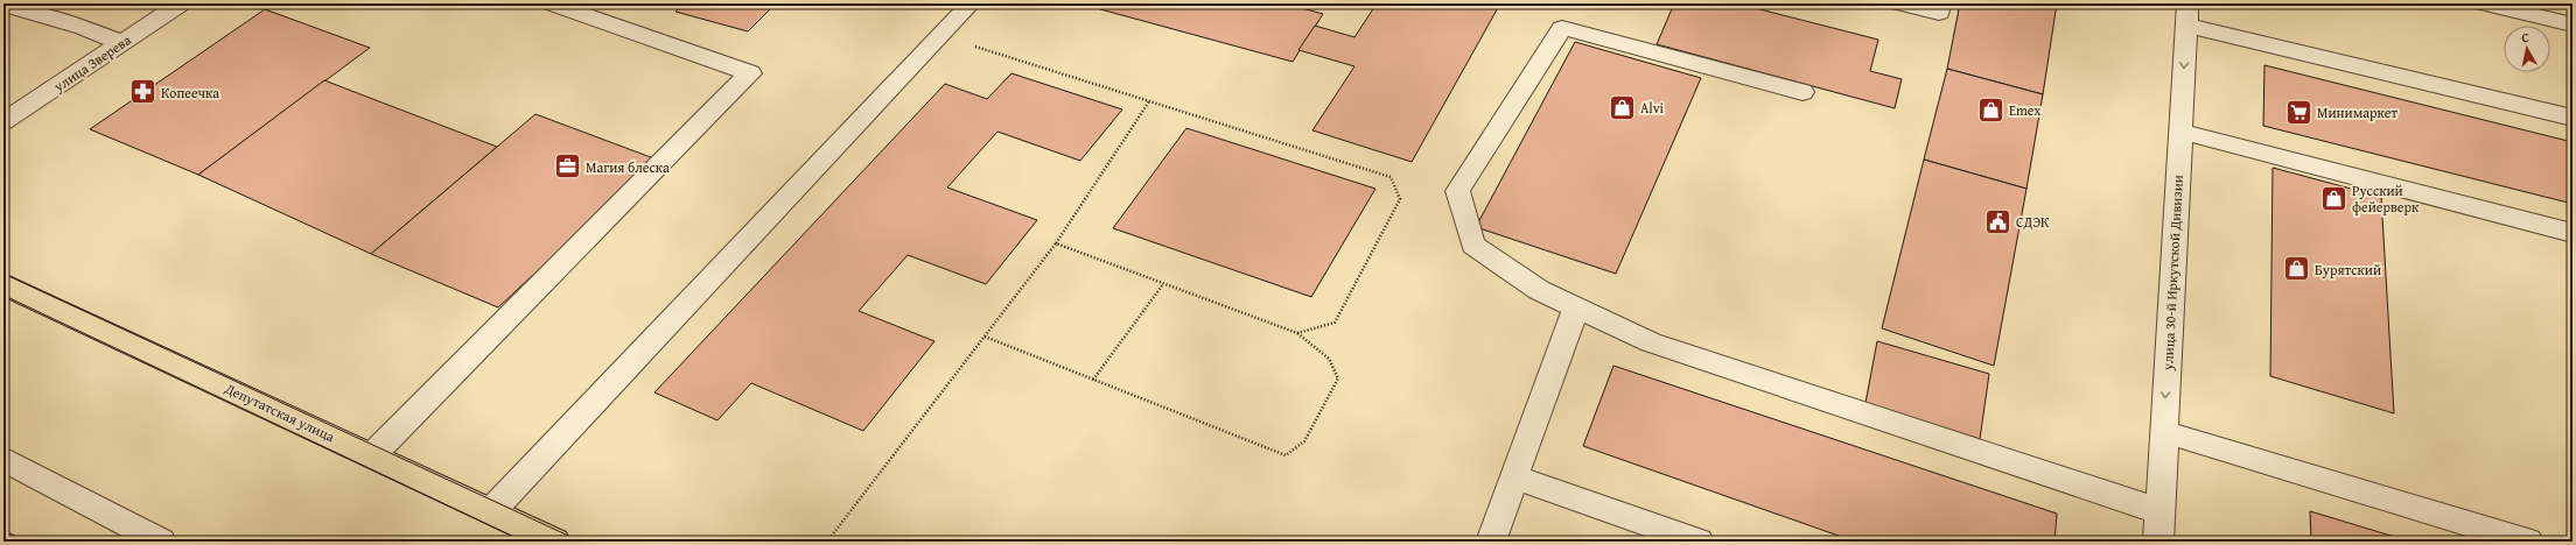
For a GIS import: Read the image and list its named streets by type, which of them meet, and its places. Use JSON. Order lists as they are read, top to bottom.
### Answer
{
  "streets": {
    "main road": ["Депутатская улица"],
    "street": ["улица Зверева", "улица 30-й Иркутской Дивизии"]
  },
  "one_way": ["улица 30-й Иркутской Дивизии"],
  "places": {
    "pharmacy": ["Копеечка"],
    "shop": [
      "Alvi",
      "Emex",
      "Русский фейерверк",
      "Бурятский"
    ],
    "supermarket": ["Минимаркет"],
    "office": ["Магия блеска"],
    "public building": ["СДЭК"]
  },
  "north": "top"
}
